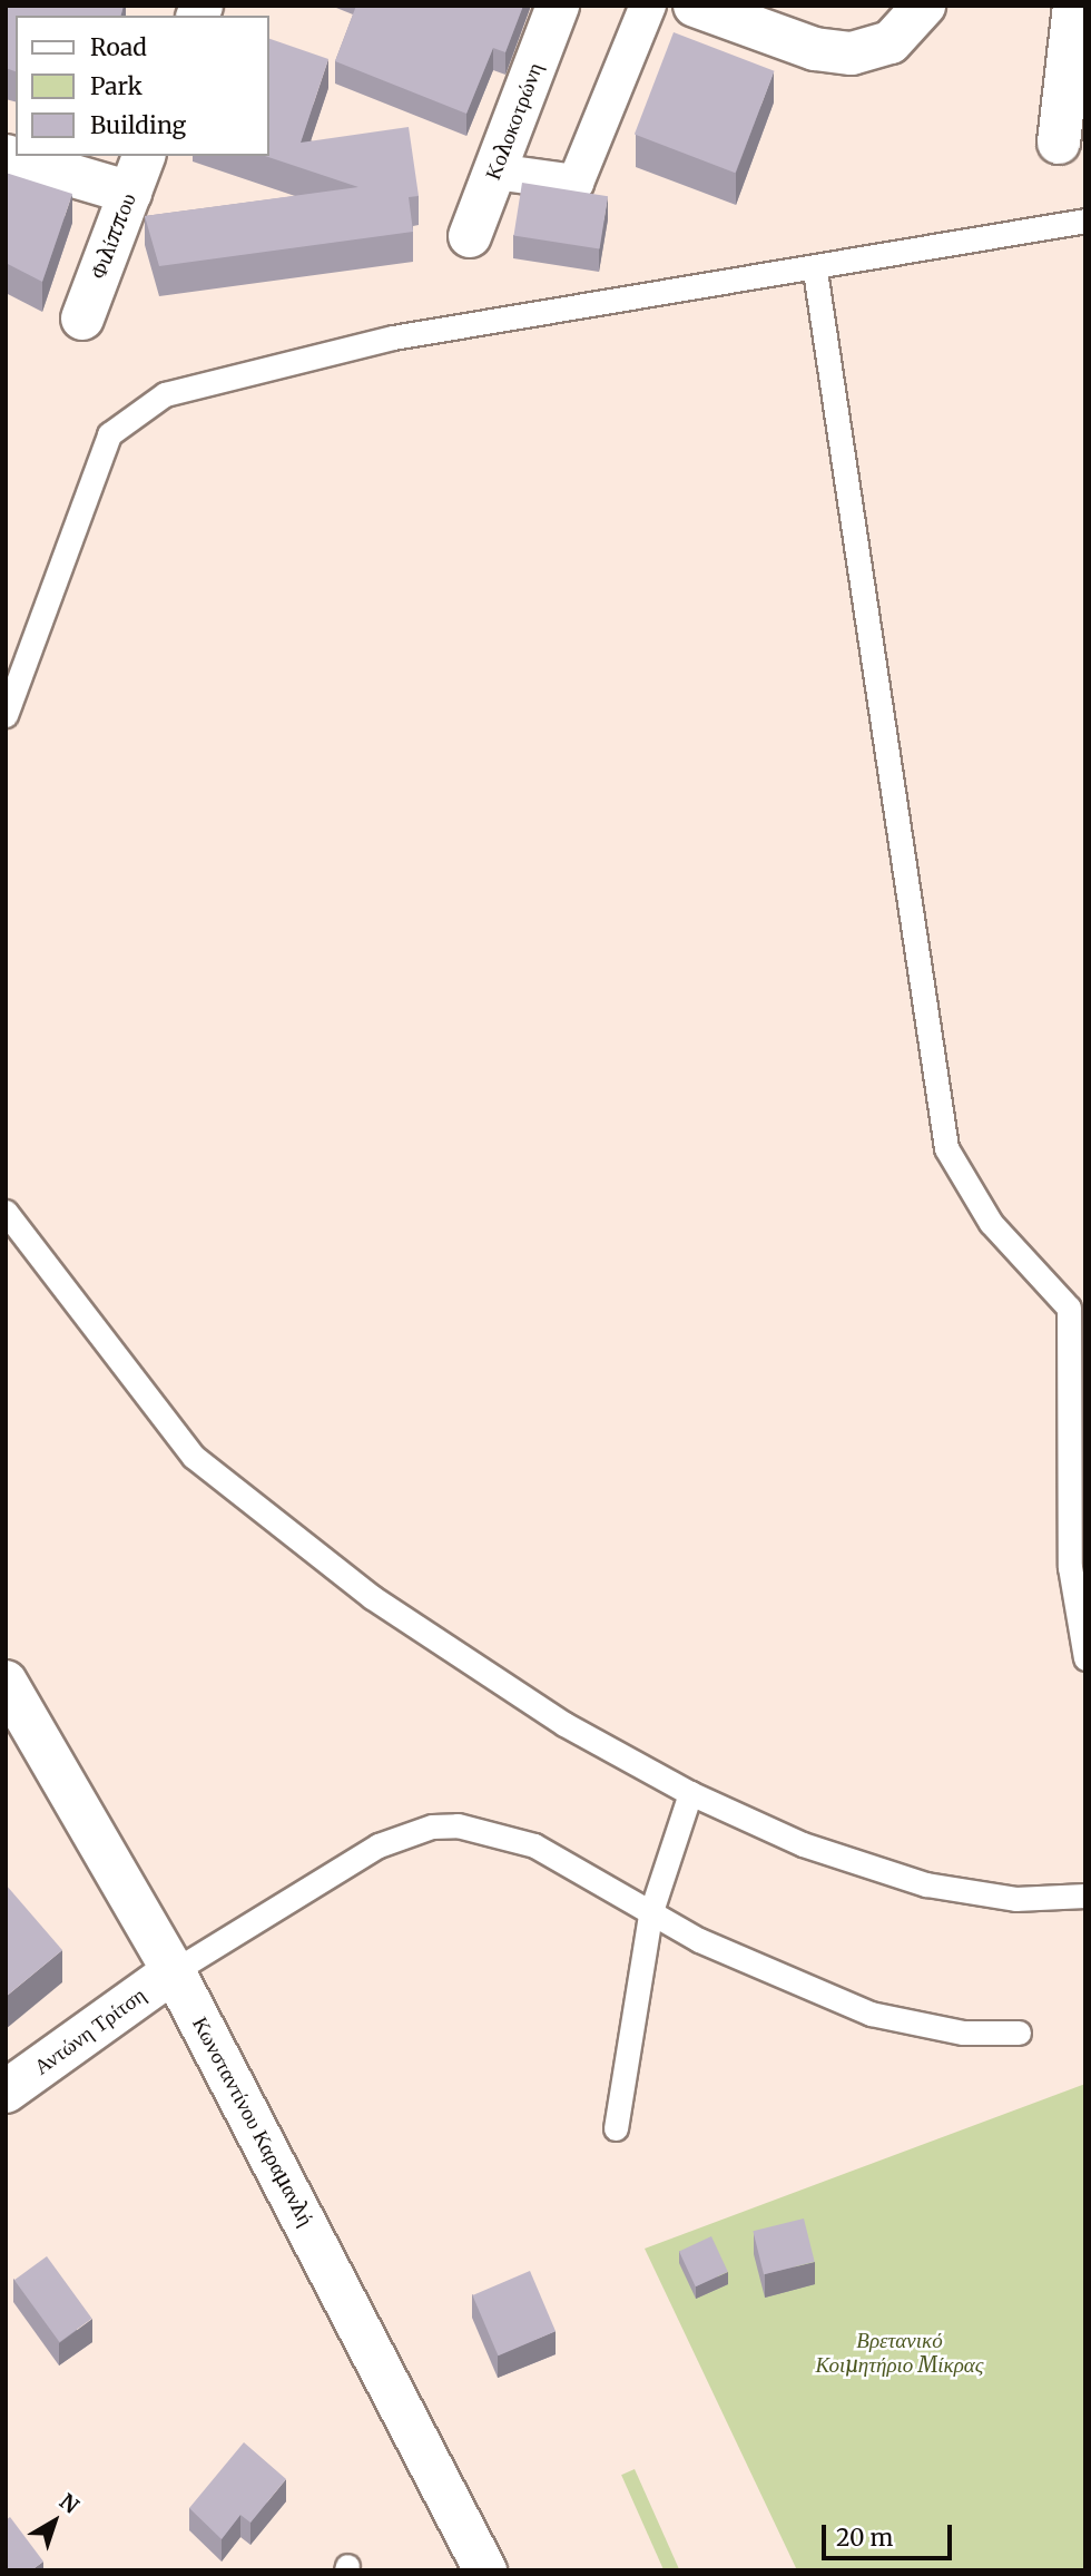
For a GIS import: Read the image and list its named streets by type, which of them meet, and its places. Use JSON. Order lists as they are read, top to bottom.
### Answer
{
  "streets": {
    "street": [
      "Κολοκοτρώνη",
      "Φιλίππου",
      "Αντώνη Τρίτση",
      "Κωνσταντίνου Καραμανλή"
    ]
  },
  "crossings": [
    ["Αντώνη Τρίτση", "Κωνσταντίνου Καραμανλή"]
  ],
  "parks": ["Βρετανικό Κοιμητήριο Μίκρας"],
  "legend": ["Road", "Park", "Building"],
  "scale_bar": "20 m",
  "north": "top right"
}
